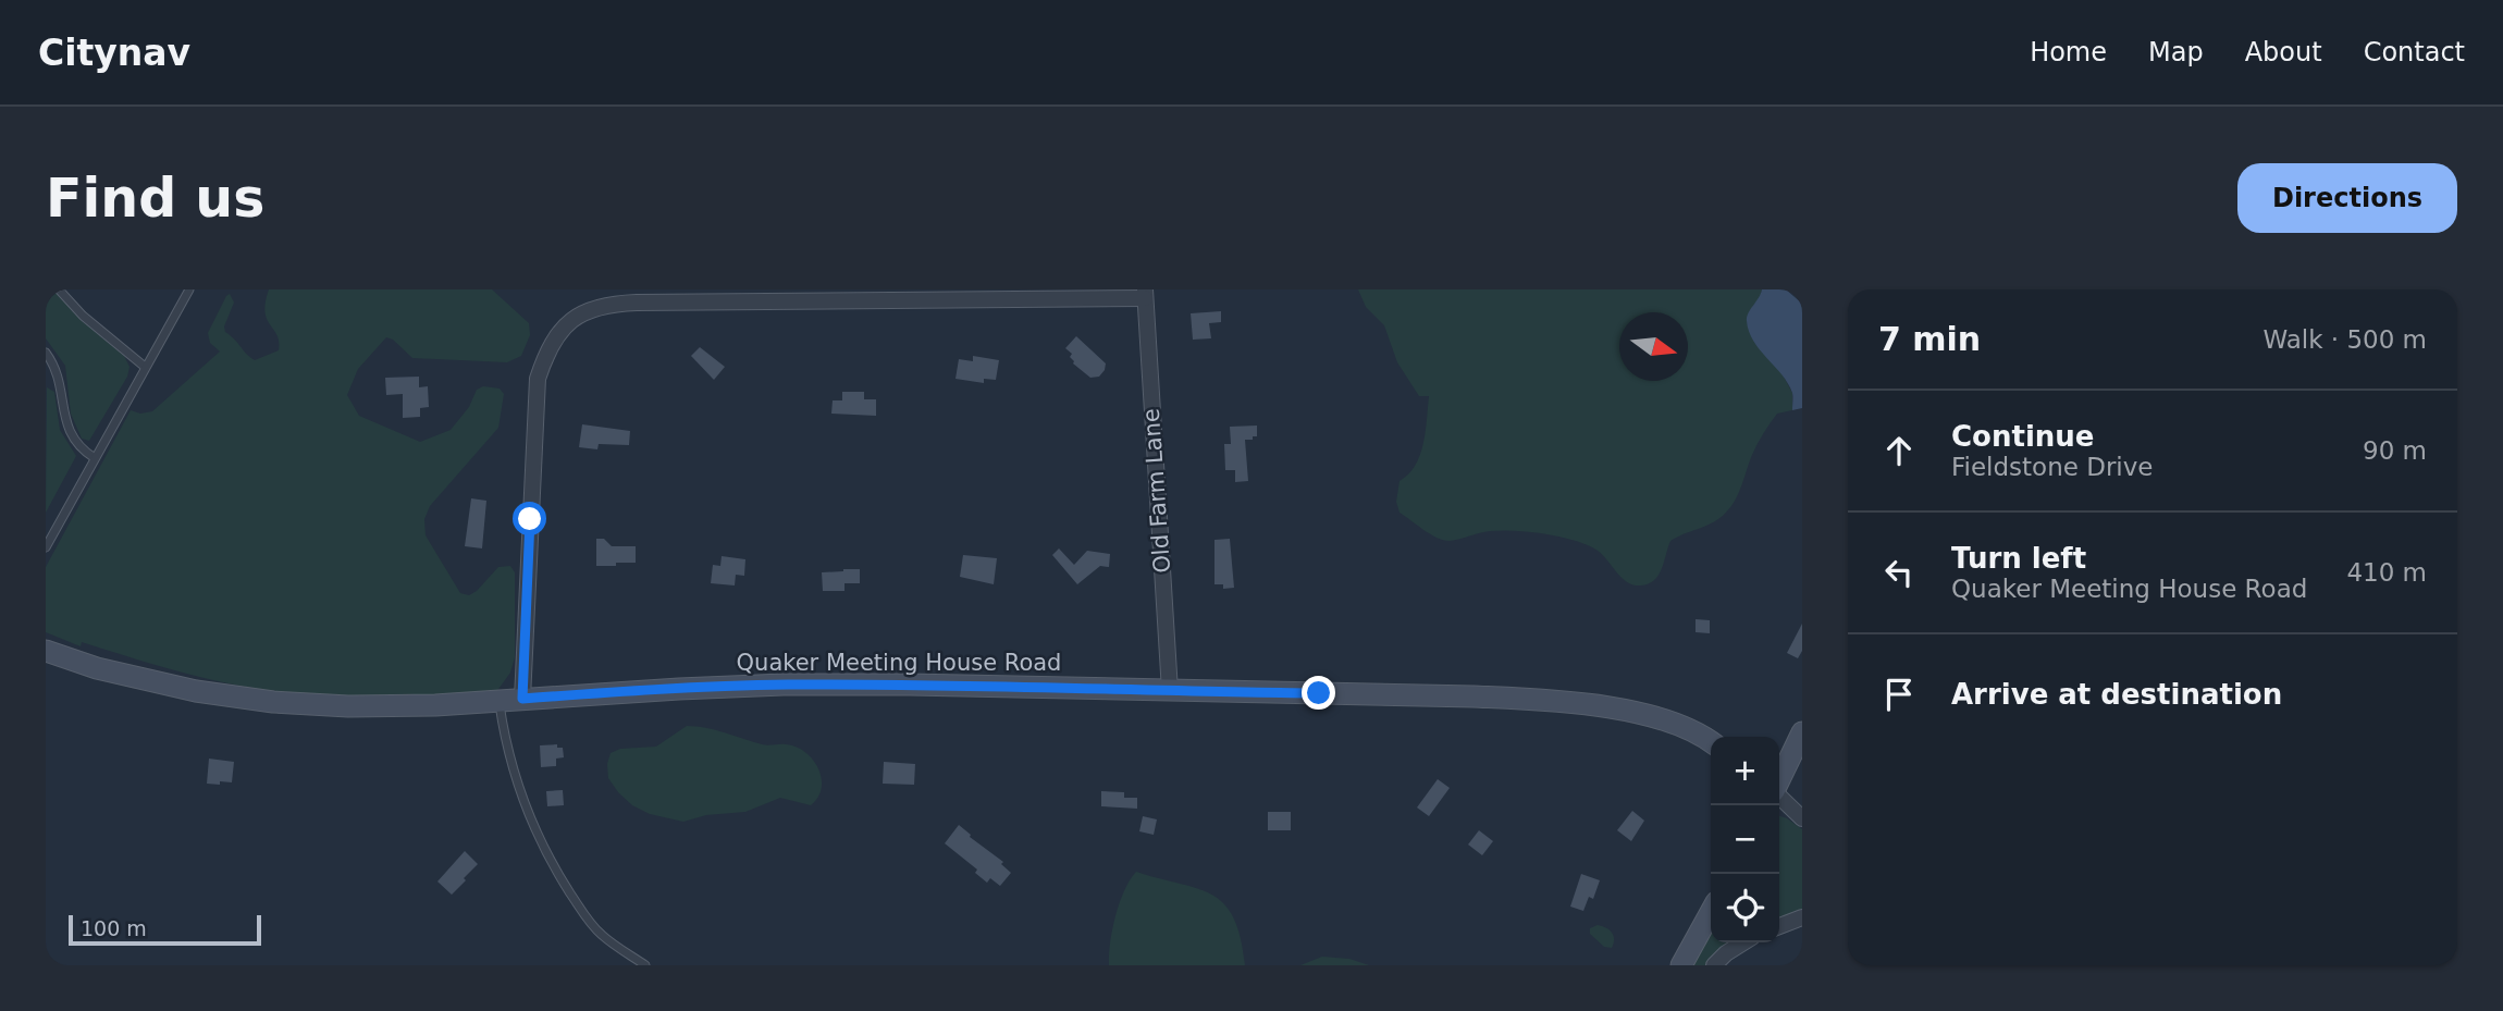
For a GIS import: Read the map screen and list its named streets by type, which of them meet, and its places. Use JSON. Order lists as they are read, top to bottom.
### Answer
{
  "streets": {
    "main road": ["Quaker Meeting House Road"],
    "street": ["Old Farm Lane"]
  },
  "crossings": [
    ["Old Farm Lane", "Quaker Meeting House Road"]
  ],
  "scale_bar": "100 m",
  "north": "right",
  "page": {
    "header": "Citynav",
    "nav": [
      "Home",
      "Map",
      "About",
      "Contact"
    ],
    "buttons": "Directions",
    "title": "Find us",
    "heading": ["7 min", "Walk · 500 m"],
    "list": [
      ["Continue", "Fieldstone Drive", "90 m"],
      ["Turn left", "Quaker Meeting House Road", "410 m"],
      "Arrive at destination"
    ],
    "map_buttons": ["+", "−"],
    "scale": "100 m"
  }
}
